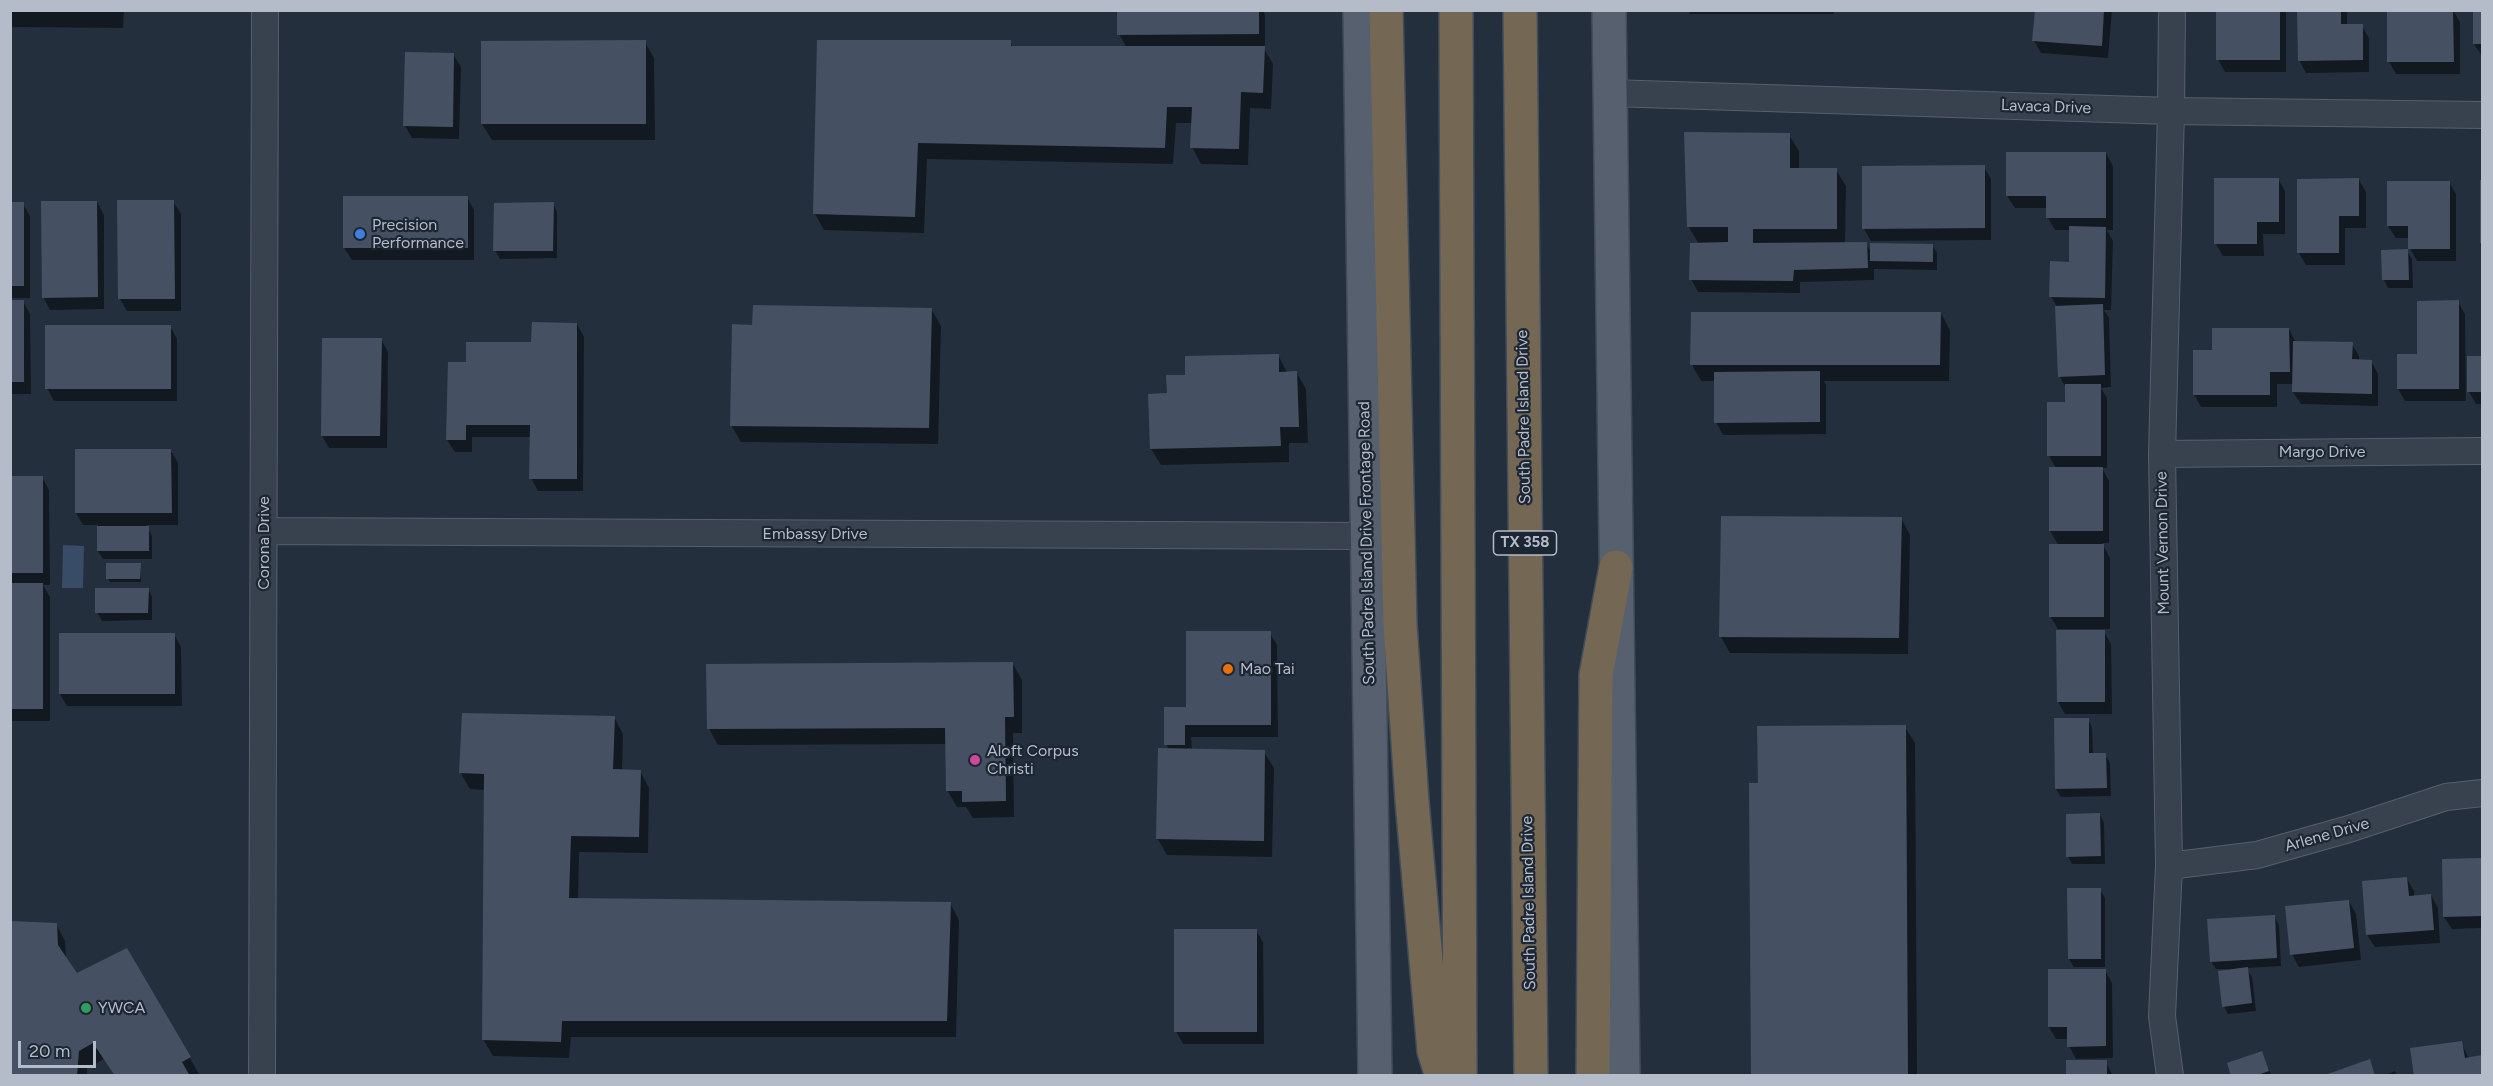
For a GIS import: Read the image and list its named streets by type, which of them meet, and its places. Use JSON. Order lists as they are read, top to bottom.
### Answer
{
  "streets": {
    "highway": ["South Padre Island Drive", "TX 358"],
    "main road": ["South Padre Island Drive Frontage Road"],
    "street": [
      "Lavaca Drive",
      "Margo Drive",
      "Embassy Drive",
      "Corona Drive",
      "Mount Vernon Drive",
      "Arlene Drive"
    ]
  },
  "crossings": [
    ["Lavaca Drive", "Mount Vernon Drive"],
    ["Margo Drive", "Mount Vernon Drive"],
    ["Embassy Drive", "Corona Drive"],
    ["Embassy Drive", "South Padre Island Drive Frontage Road"],
    ["Mount Vernon Drive", "Arlene Drive"]
  ],
  "places": [
    "Precision Performance",
    "Mao Tai",
    "Aloft Corpus Christi",
    "YWCA"
  ],
  "scale_bar": "20 m"
}
